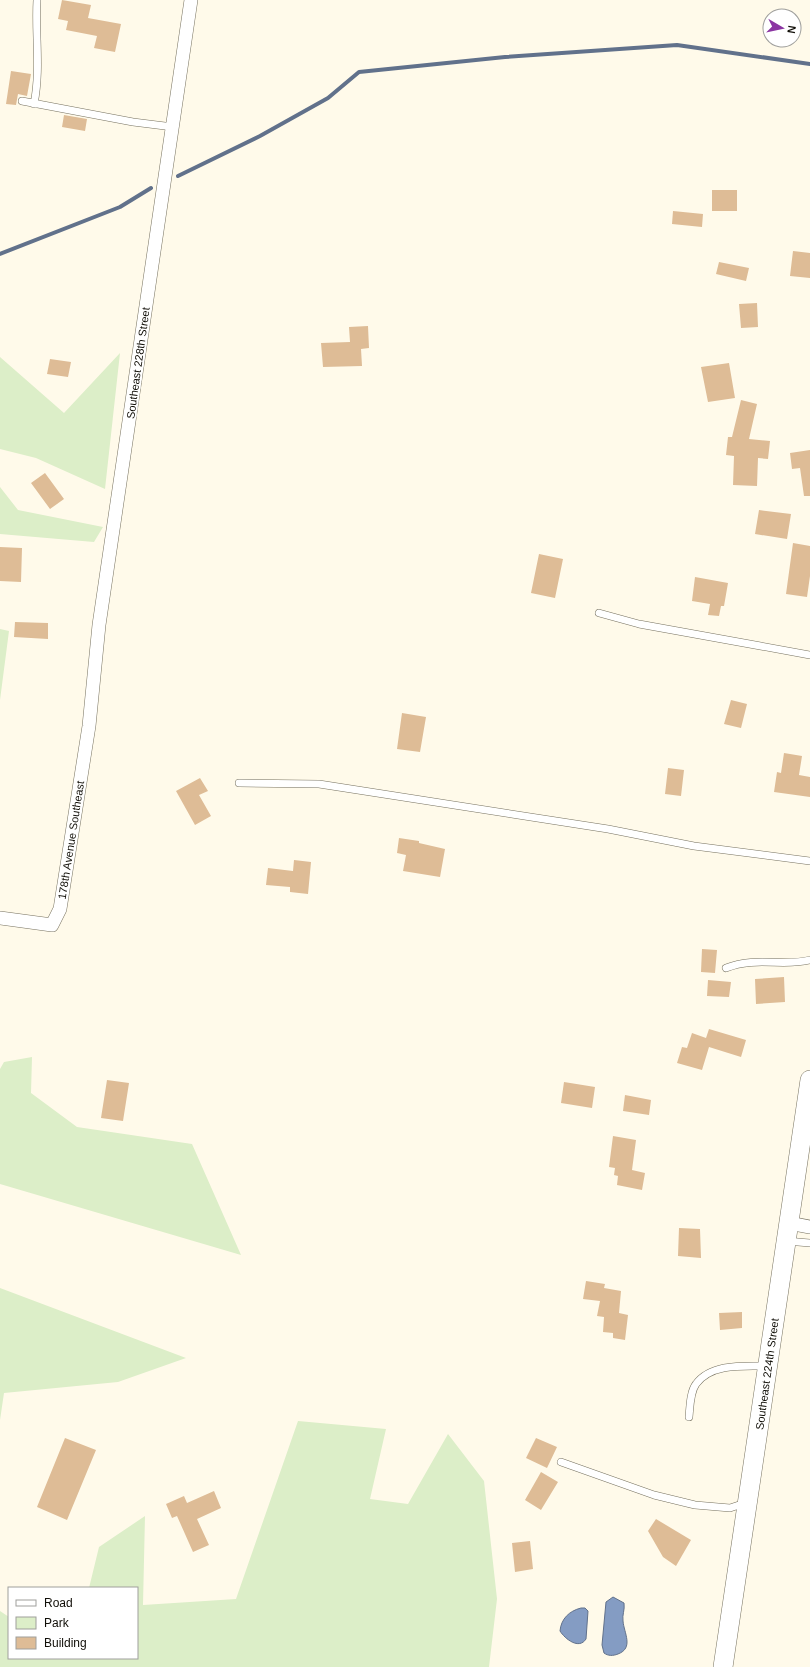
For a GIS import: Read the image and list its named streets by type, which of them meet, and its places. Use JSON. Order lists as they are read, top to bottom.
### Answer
{
  "streets": {
    "street": ["Southeast 228th Street", "178th Avenue Southeast", "Southeast 224th Street"]
  },
  "crossings": [
    ["Southeast 228th Street", "178th Avenue Southeast"]
  ],
  "legend": ["Road", "Park", "Building"],
  "north": "right"
}
